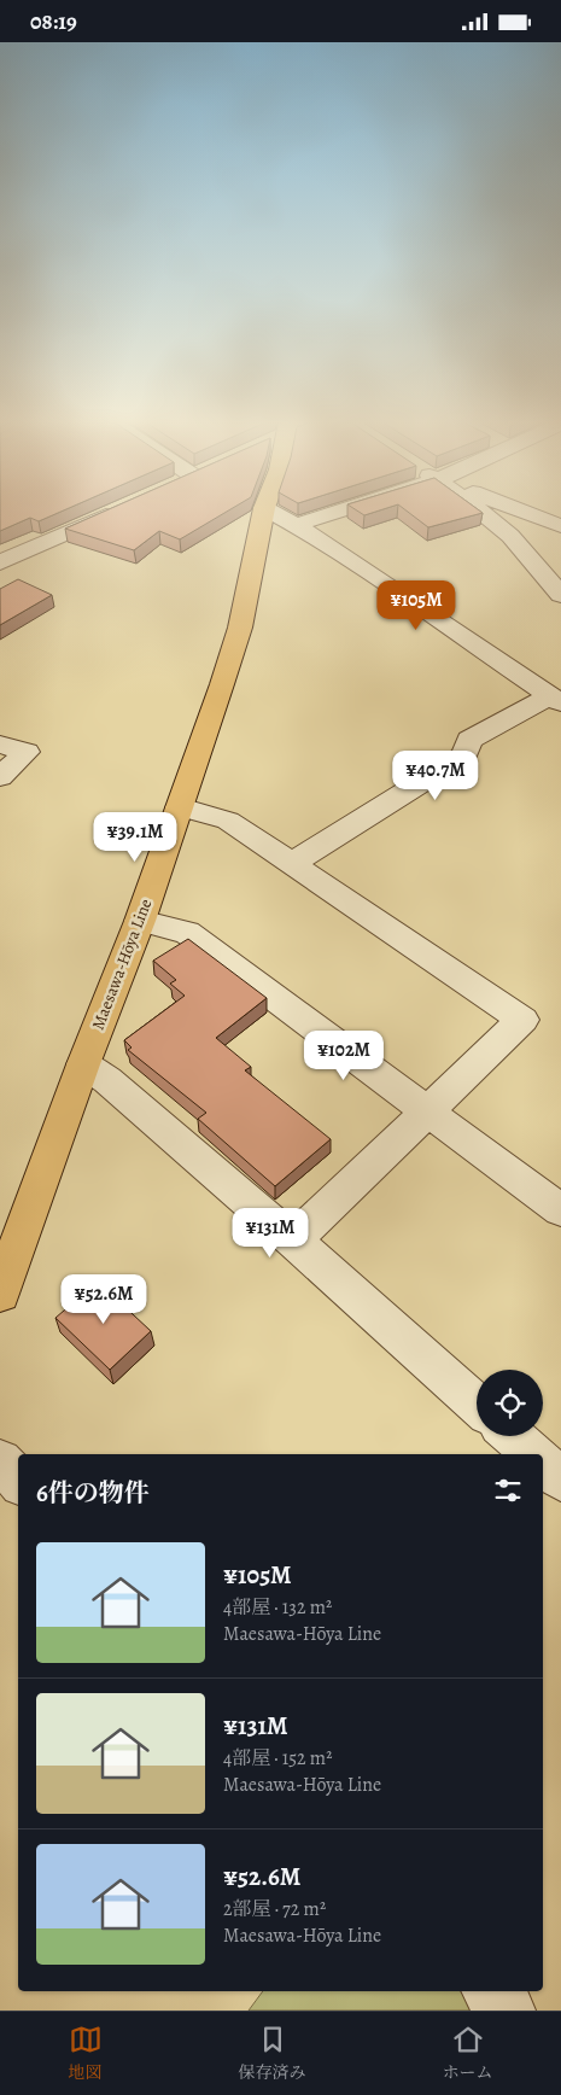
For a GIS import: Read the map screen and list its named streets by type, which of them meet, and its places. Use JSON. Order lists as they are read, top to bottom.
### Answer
{
  "streets": {
    "main road": ["Maesawa-Hōya Line"]
  },
  "page": {
    "status": "08:19",
    "price": [
      "¥105M",
      "¥40.7M",
      "¥39.1M",
      "¥102M",
      "¥131M",
      "¥52.6M"
    ],
    "heading": "6件の物件",
    "list": [
      {
        "name": "¥105M",
        "note": "4部屋 · 132 m² · Maesawa-Hōya Line"
      },
      {
        "name": "¥131M",
        "note": "4部屋 · 152 m² · Maesawa-Hōya Line"
      },
      {
        "name": "¥52.6M",
        "note": "2部屋 · 72 m² · Maesawa-Hōya Line"
      }
    ],
    "tabs": ["地図", "保存済み", "ホーム"]
  }
}
